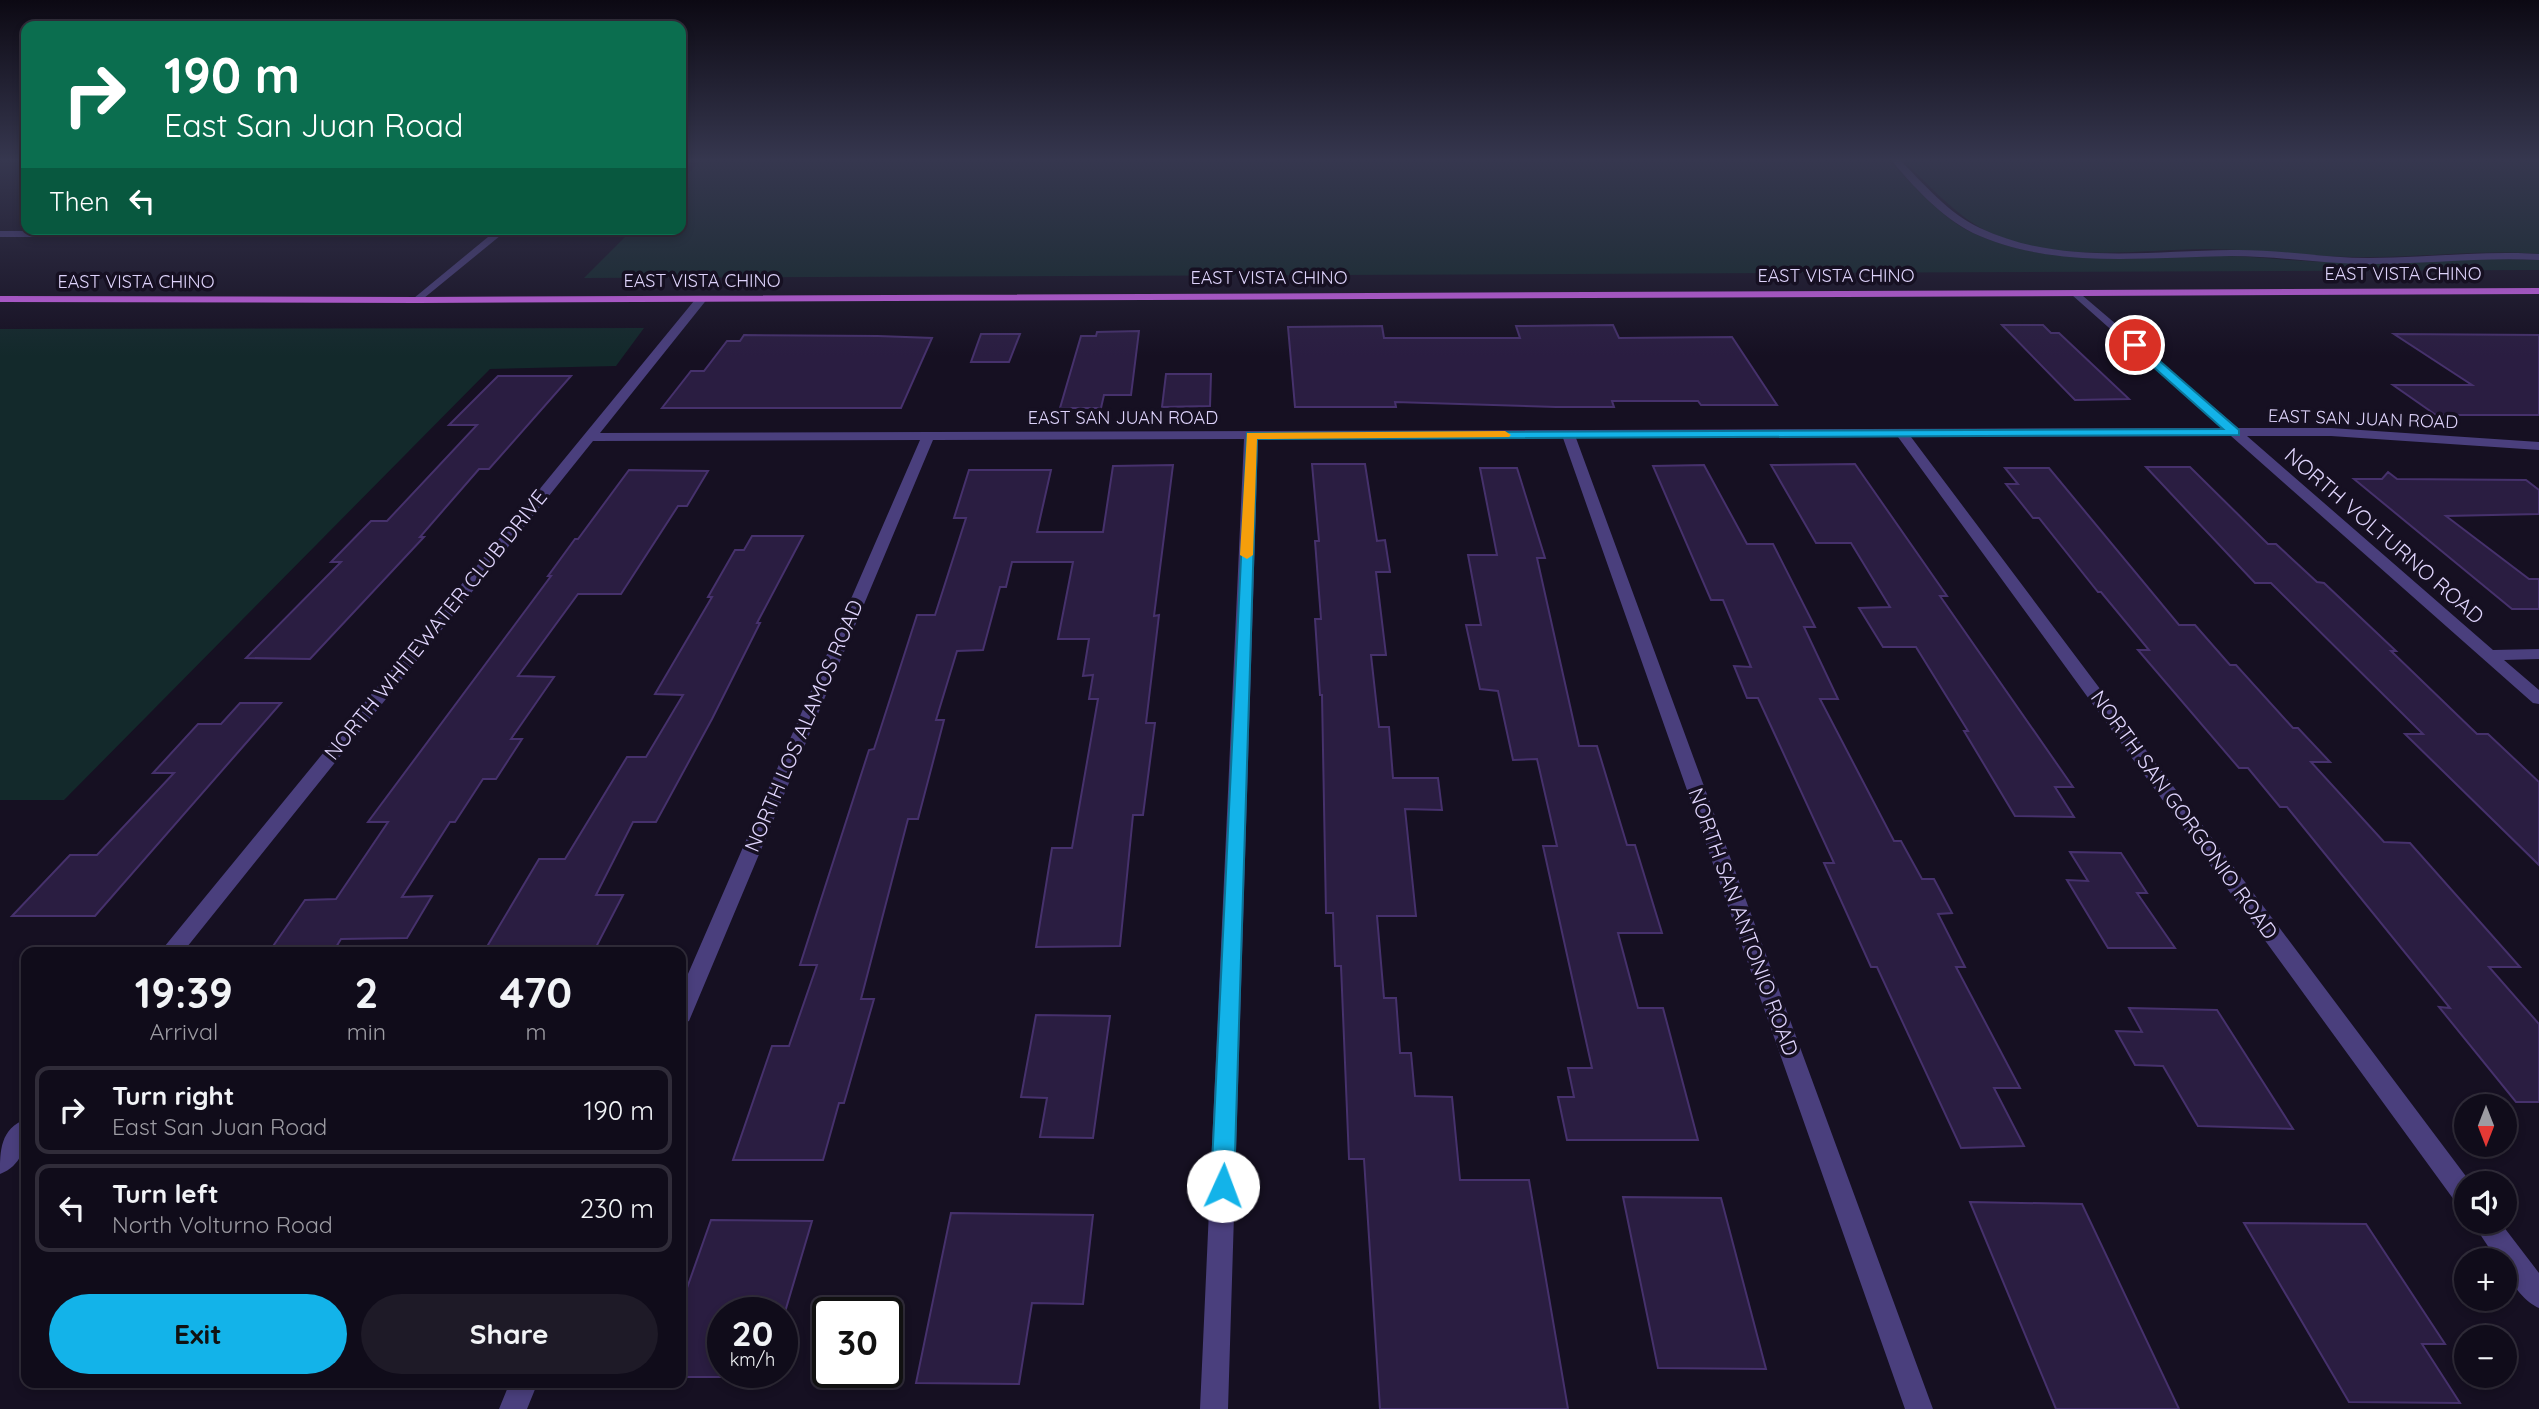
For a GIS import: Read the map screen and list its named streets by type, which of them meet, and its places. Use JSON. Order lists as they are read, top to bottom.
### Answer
{
  "streets": {
    "main road": ["EAST VISTA CHINO"],
    "street": [
      "EAST SAN JUAN ROAD",
      "NORTH VOLTURNO ROAD",
      "NORTH WHITEWATER CLUB DRIVE",
      "NORTH LOS ALAMOS ROAD",
      "NORTH SAN GORGONIO ROAD",
      "NORTH SAN ANTONIO ROAD"
    ]
  },
  "crossings": [
    ["EAST VISTA CHINO", "NORTH VOLTURNO ROAD"],
    ["EAST VISTA CHINO", "NORTH WHITEWATER CLUB DRIVE"],
    ["EAST SAN JUAN ROAD", "NORTH VOLTURNO ROAD"],
    ["EAST SAN JUAN ROAD", "NORTH WHITEWATER CLUB DRIVE"],
    ["EAST SAN JUAN ROAD", "NORTH LOS ALAMOS ROAD"],
    ["EAST SAN JUAN ROAD", "NORTH SAN GORGONIO ROAD"],
    ["EAST SAN JUAN ROAD", "NORTH SAN ANTONIO ROAD"]
  ],
  "north": "bottom",
  "page": {
    "turn": ["190 m", "East San Juan Road"],
    "then": "Then",
    "eta": [
      "19:39",
      "Arrival",
      "2",
      "min",
      "470",
      "m"
    ],
    "list": [
      {
        "name": "Turn right",
        "note": "East San Juan Road",
        "value": "190 m"
      },
      {
        "name": "Turn left",
        "note": "North Volturno Road",
        "value": "230 m"
      }
    ],
    "map_buttons": ["+", "−"],
    "buttons": ["Exit", "Share"],
    "speed": "20 km/h",
    "limit": "30"
  }
}
